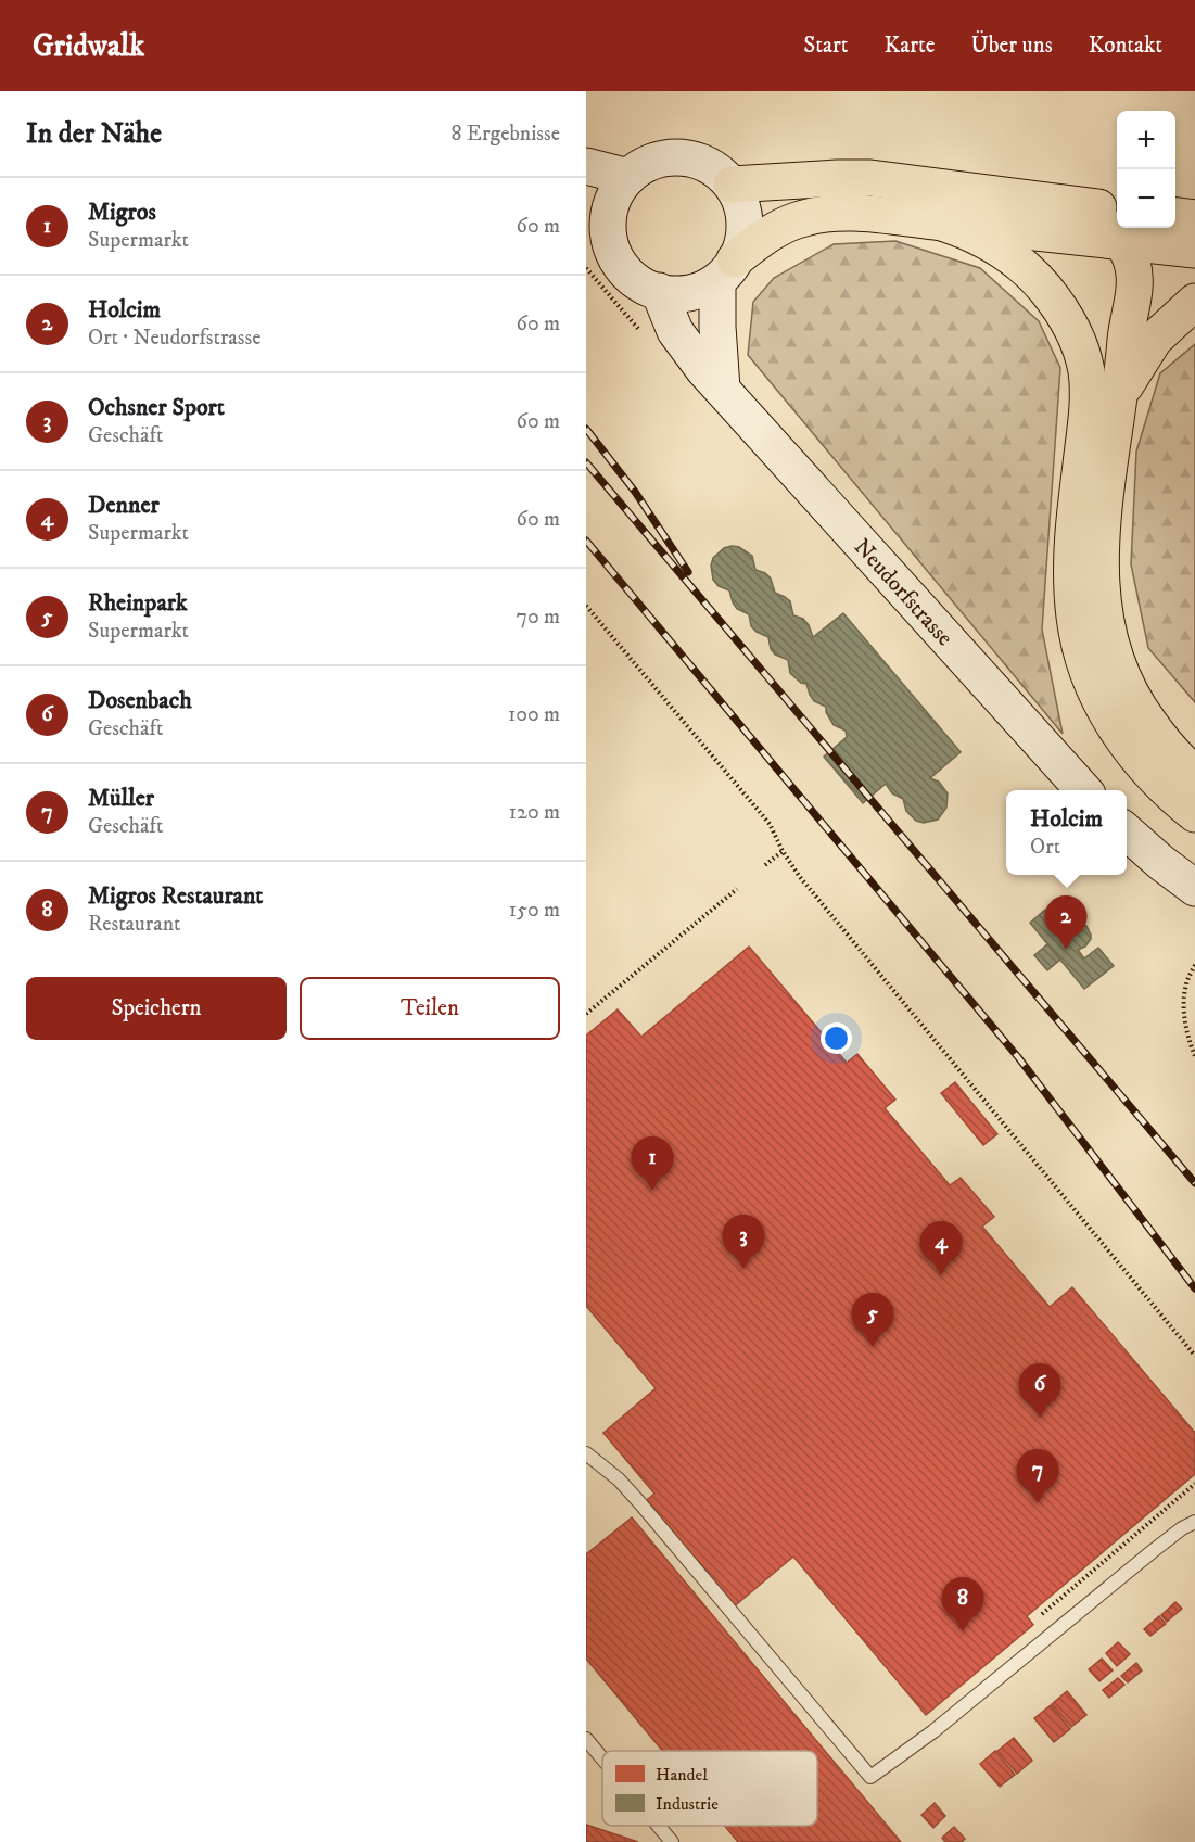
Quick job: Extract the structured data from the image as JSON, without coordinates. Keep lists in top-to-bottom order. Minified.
{"streets":{"main road":["Neudorfstrasse"]},"legend":["Handel","Industrie"],"page":{"header":"Gridwalk","nav":["Start","Karte","Über uns","Kontakt"],"heading":["In der Nähe","8 Ergebnisse"],"map_buttons":["+","−"],"list":[{"mark":"1","name":"Migros","note":"Supermarkt","value":"60 m"},{"mark":"2","name":"Holcim","note":"Ort · Neudorfstrasse","value":"60 m"},{"mark":"3","name":"Ochsner Sport","note":"Geschäft","value":"60 m"},{"mark":"4","name":"Denner","note":"Supermarkt","value":"60 m"},{"mark":"5","name":"Rheinpark","note":"Supermarkt","value":"70 m"},{"mark":"6","name":"Dosenbach","note":"Geschäft","value":"100 m"},{"mark":"7","name":"Müller","note":"Geschäft","value":"120 m"},{"mark":"8","name":"Migros Restaurant","note":"Restaurant","value":"150 m"}],"popup":["Holcim","Ort"],"pins":["2","1","3","4","5","6","7","8"],"buttons":["Speichern","Teilen"]}}
